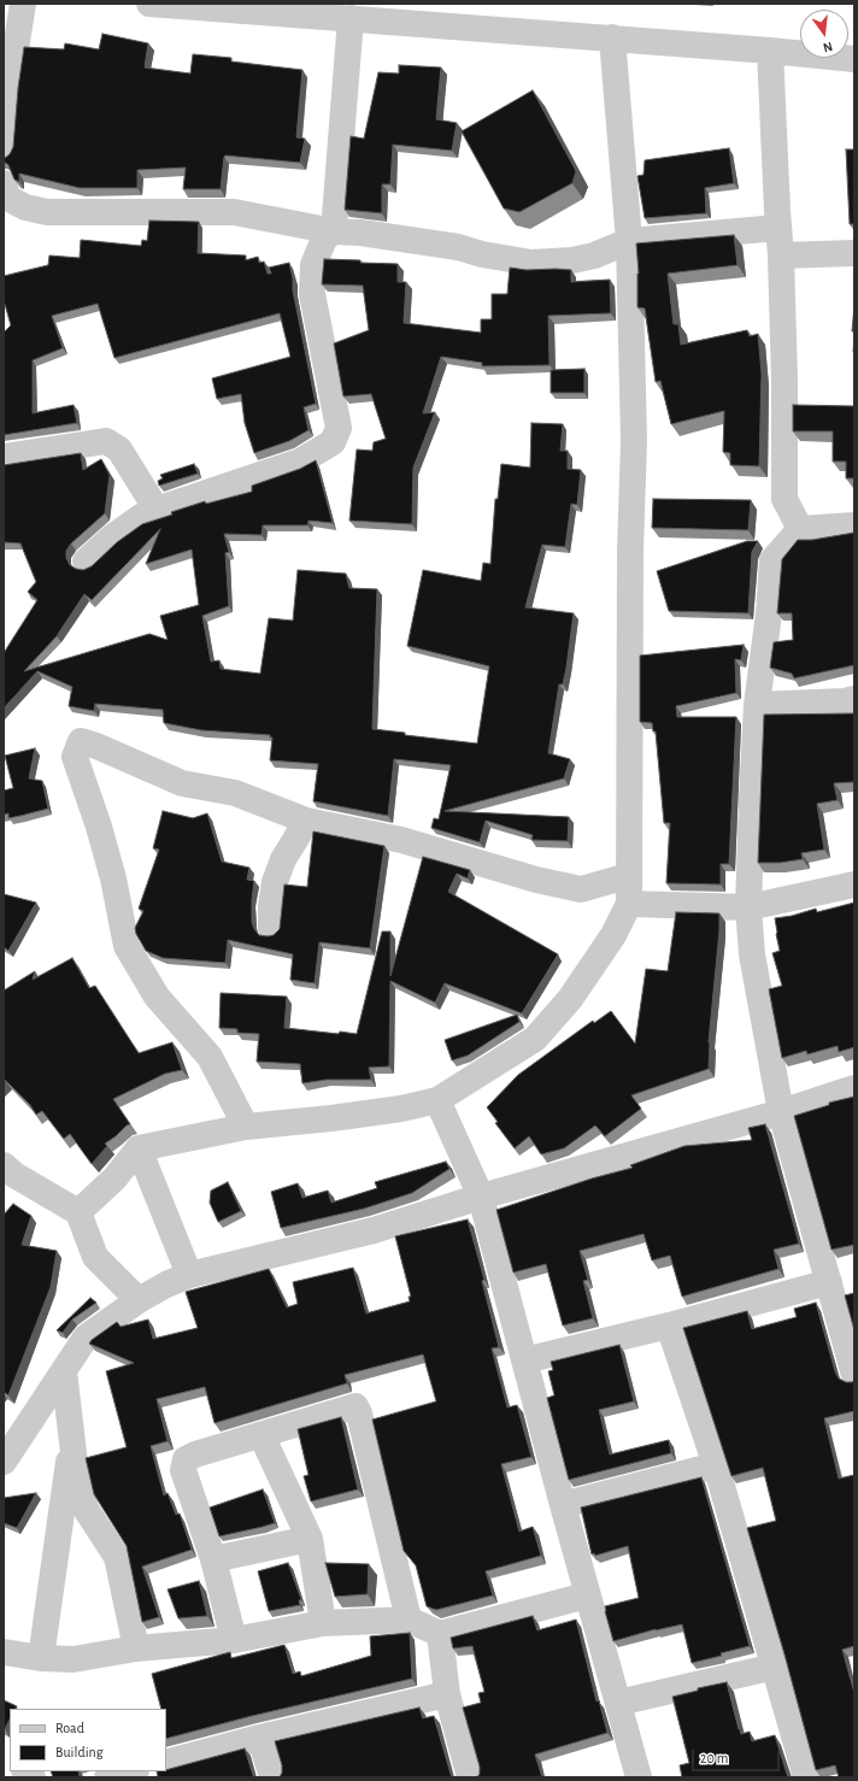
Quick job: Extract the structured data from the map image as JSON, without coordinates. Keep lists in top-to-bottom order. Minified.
{"legend":["Road","Building"],"scale_bar":"20 m","north":"bottom"}
